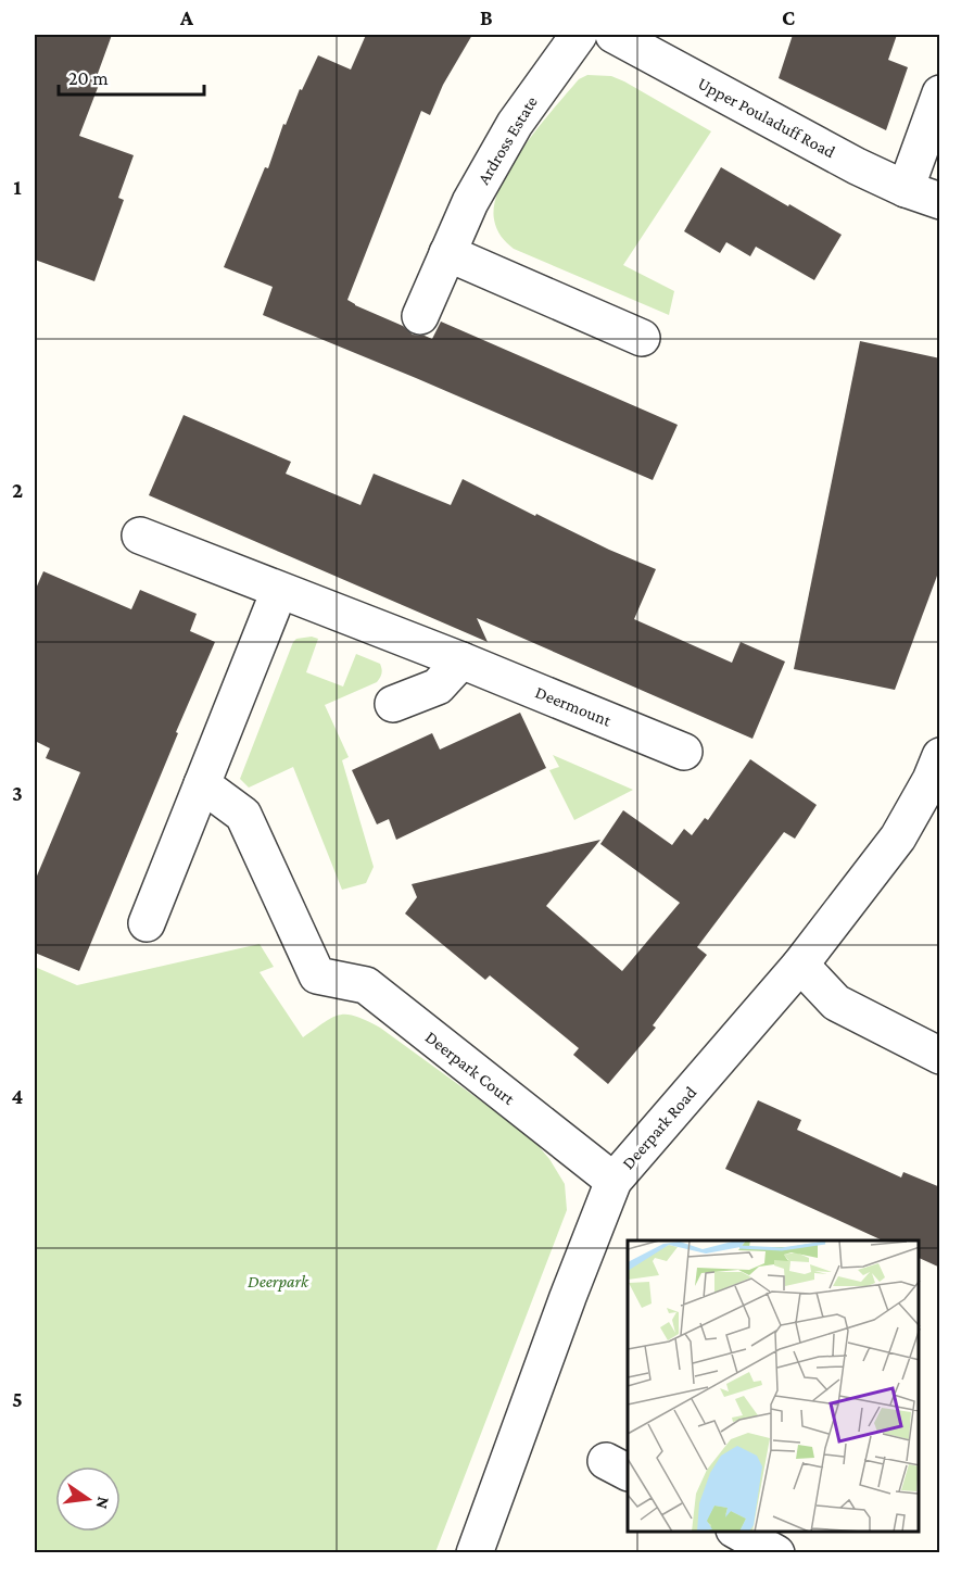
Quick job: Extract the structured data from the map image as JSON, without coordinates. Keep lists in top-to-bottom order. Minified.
{"streets":{"street":["Upper Pouladuff Road","Ardross Estate","Deermount","Deerpark Court","Deerpark Road"]},"crossings":[["Deerpark Court","Deerpark Road"]],"parks":["Deerpark"],"scale_bar":"20 m","north":"right","grid":{"columns":["A","B","C"],"rows":["1","2","3","4","5"]}}
